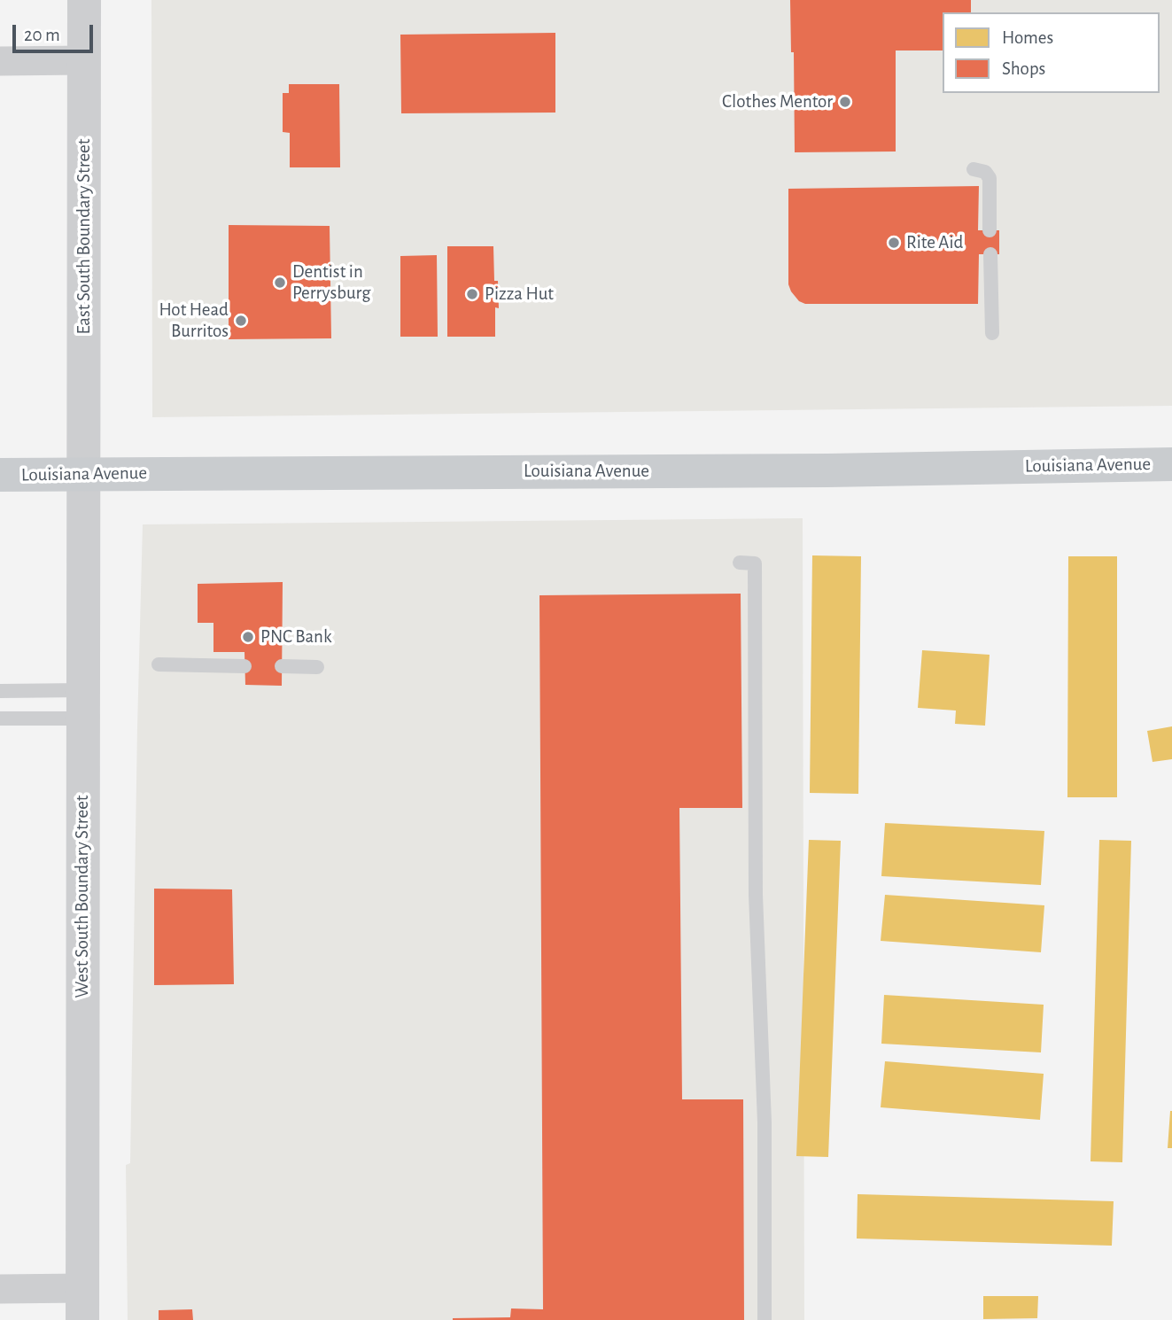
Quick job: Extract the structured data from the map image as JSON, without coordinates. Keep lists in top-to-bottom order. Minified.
{"streets":{"main road":["Louisiana Avenue"],"street":["East South Boundary Street","West South Boundary Street"]},"crossings":[["East South Boundary Street","Louisiana Avenue"],["East South Boundary Street","West South Boundary Street"],["Louisiana Avenue","West South Boundary Street"]],"places":["Clothes Mentor","Rite Aid","Dentist in Perrysburg","Pizza Hut","Hot Head Burritos","PNC Bank"],"legend":["Homes","Shops"],"scale_bar":"20 m"}
